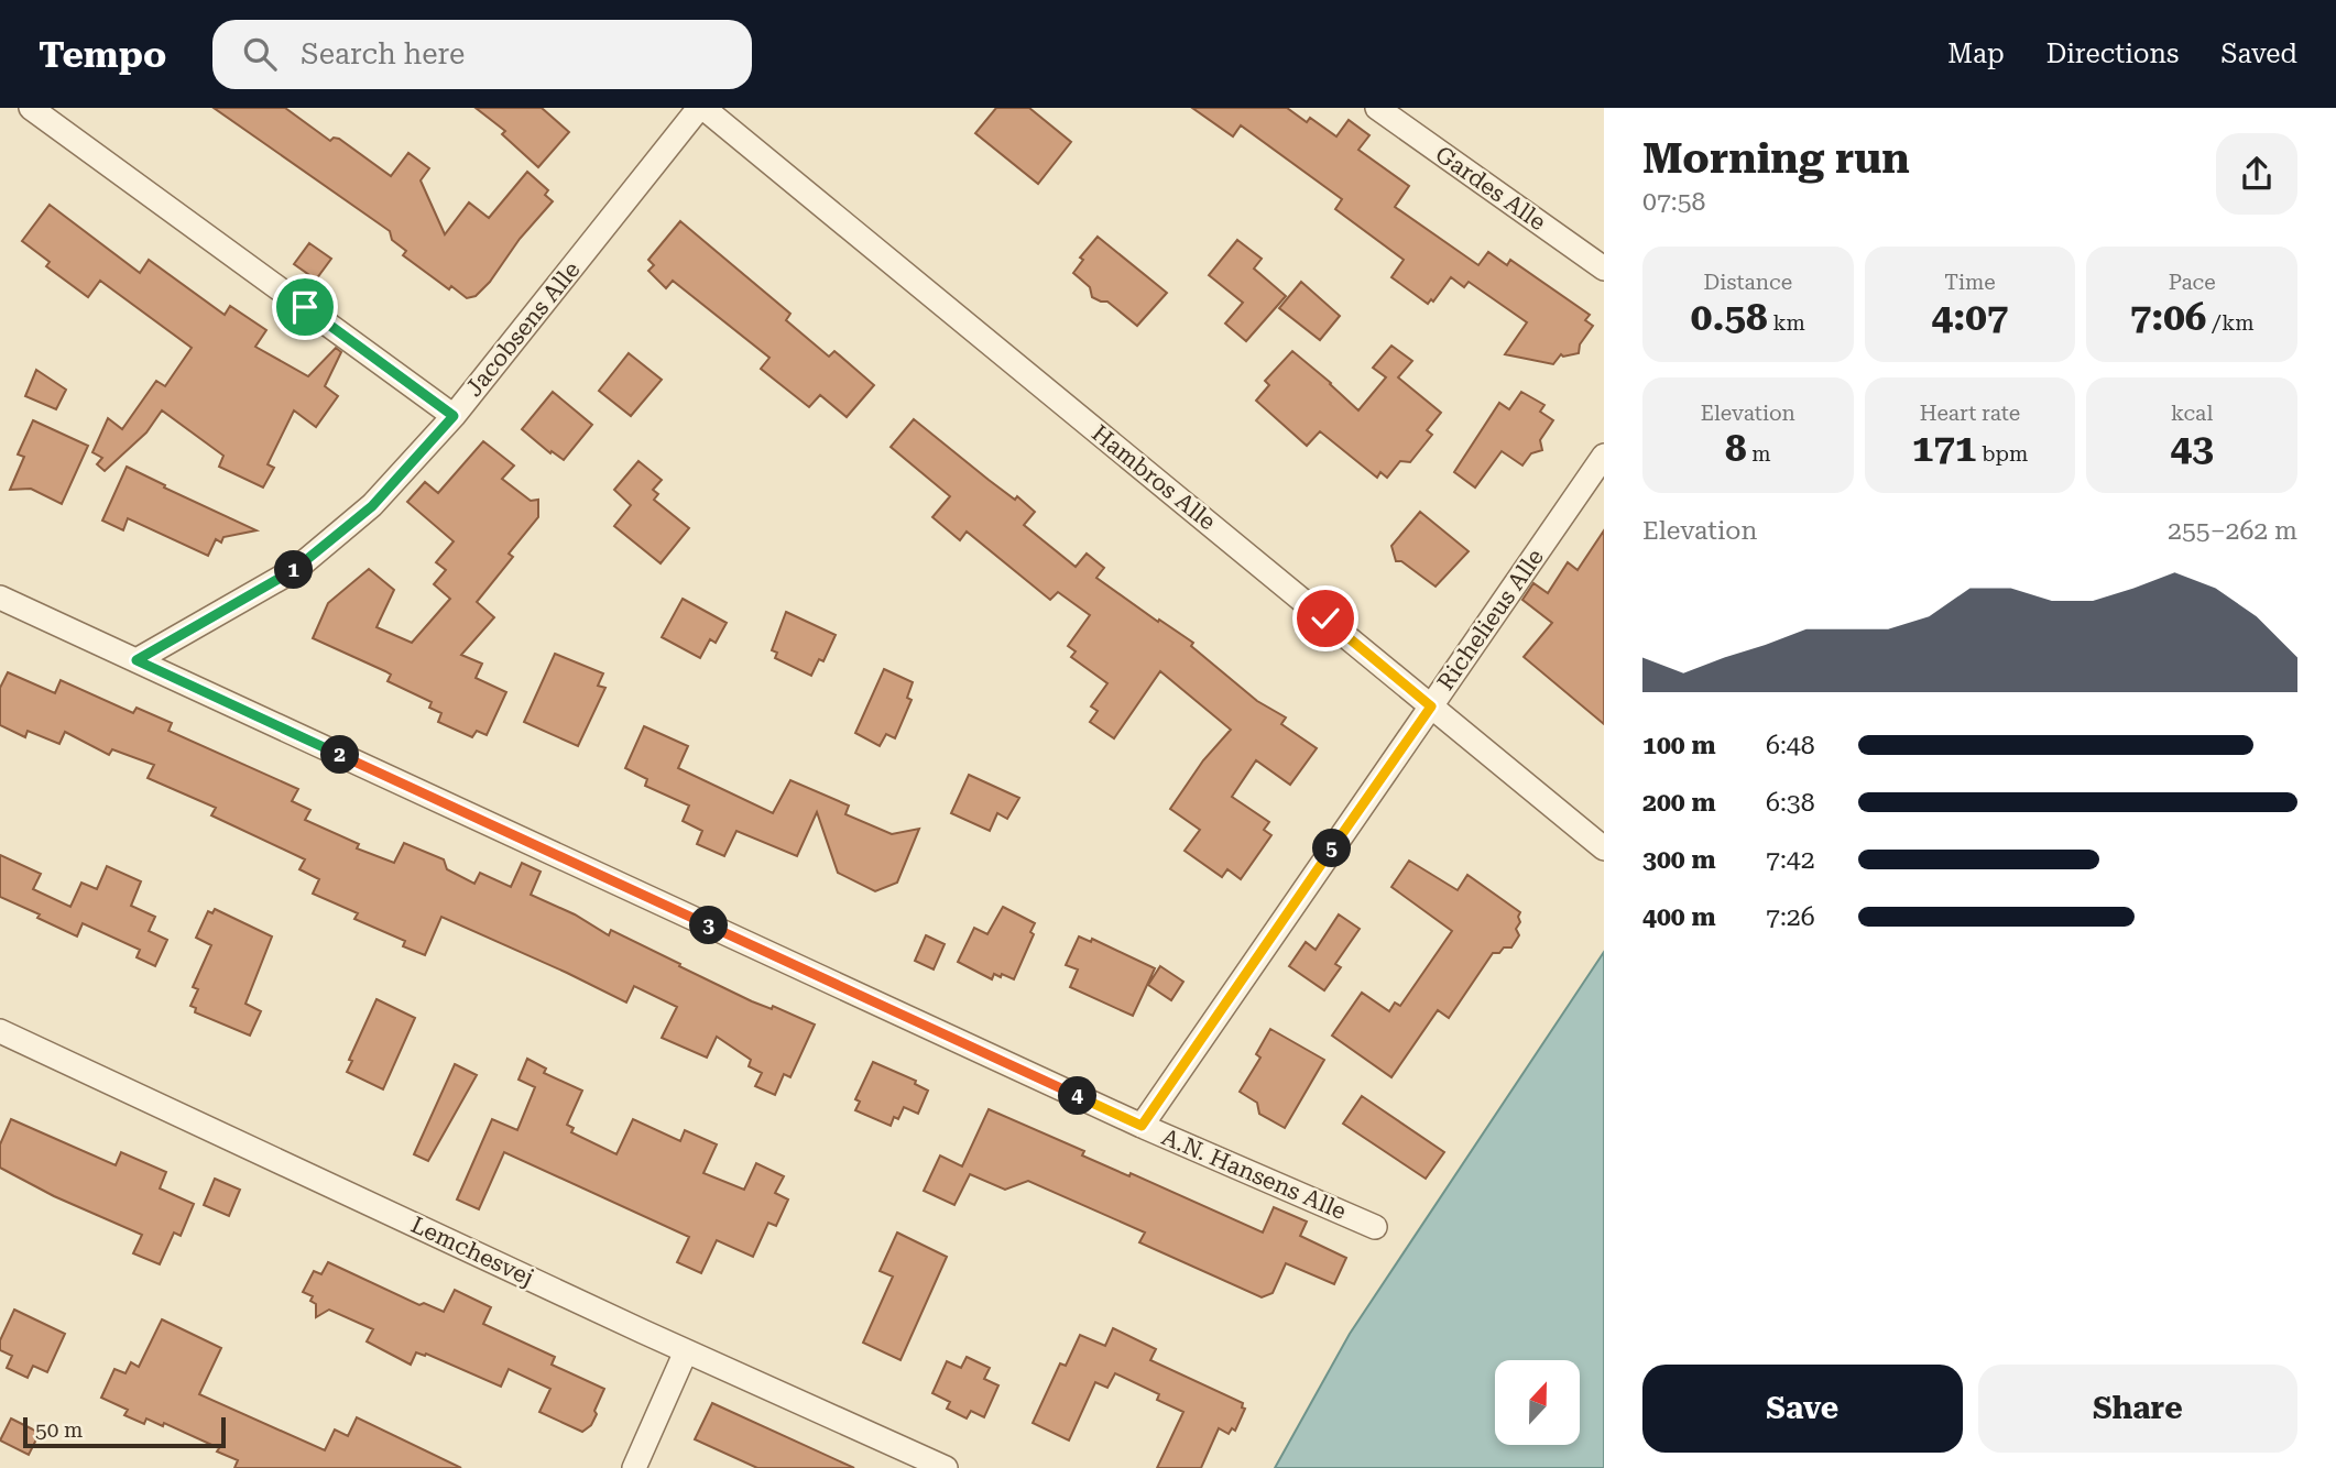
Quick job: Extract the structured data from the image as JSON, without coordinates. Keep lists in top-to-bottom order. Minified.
{"streets":{"street":["Gardes Alle","Jacobsens Alle","Hambros Alle","Richelieus Alle","A.N. Hansens Alle","Lemchesvej"]},"crossings":[["Jacobsens Alle","Hambros Alle"],["Jacobsens Alle","A.N. Hansens Alle"],["Hambros Alle","Richelieus Alle"],["Richelieus Alle","A.N. Hansens Alle"]],"scale_bar":"50 m","north":"top","page":{"header":"Tempo","search":"Search here","nav":["Map","Directions","Saved"],"heading":["Morning run","07:58"],"stats":[["Distance","0.58 km"],["Time","4:07"],["Pace","7:06 /km"],["Elevation","8 m"],["Heart rate","171 bpm"],["kcal","43"]],"chart":["Elevation","255–262 m"],"pins":["1","2","5","3","4"],"list":[{"name":"100 m","note":"6:48"},{"name":"200 m","note":"6:38"},{"name":"300 m","note":"7:42"},{"name":"400 m","note":"7:26"}],"buttons":["Save","Share"],"scale":"50 m"}}
